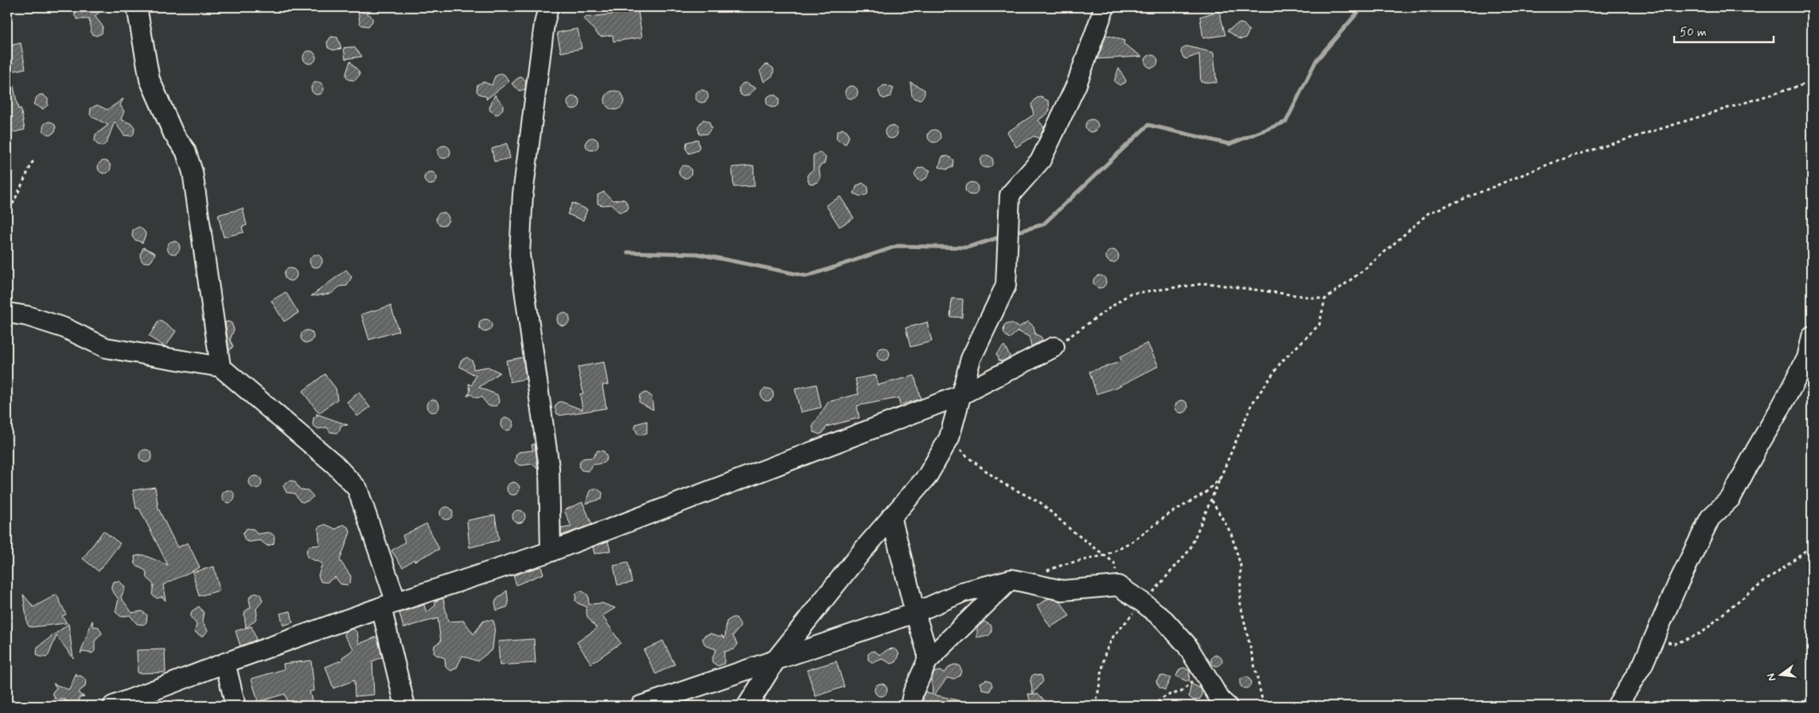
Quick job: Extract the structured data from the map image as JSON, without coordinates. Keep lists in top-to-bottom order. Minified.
{"scale_bar":"50 m","north":"left"}
